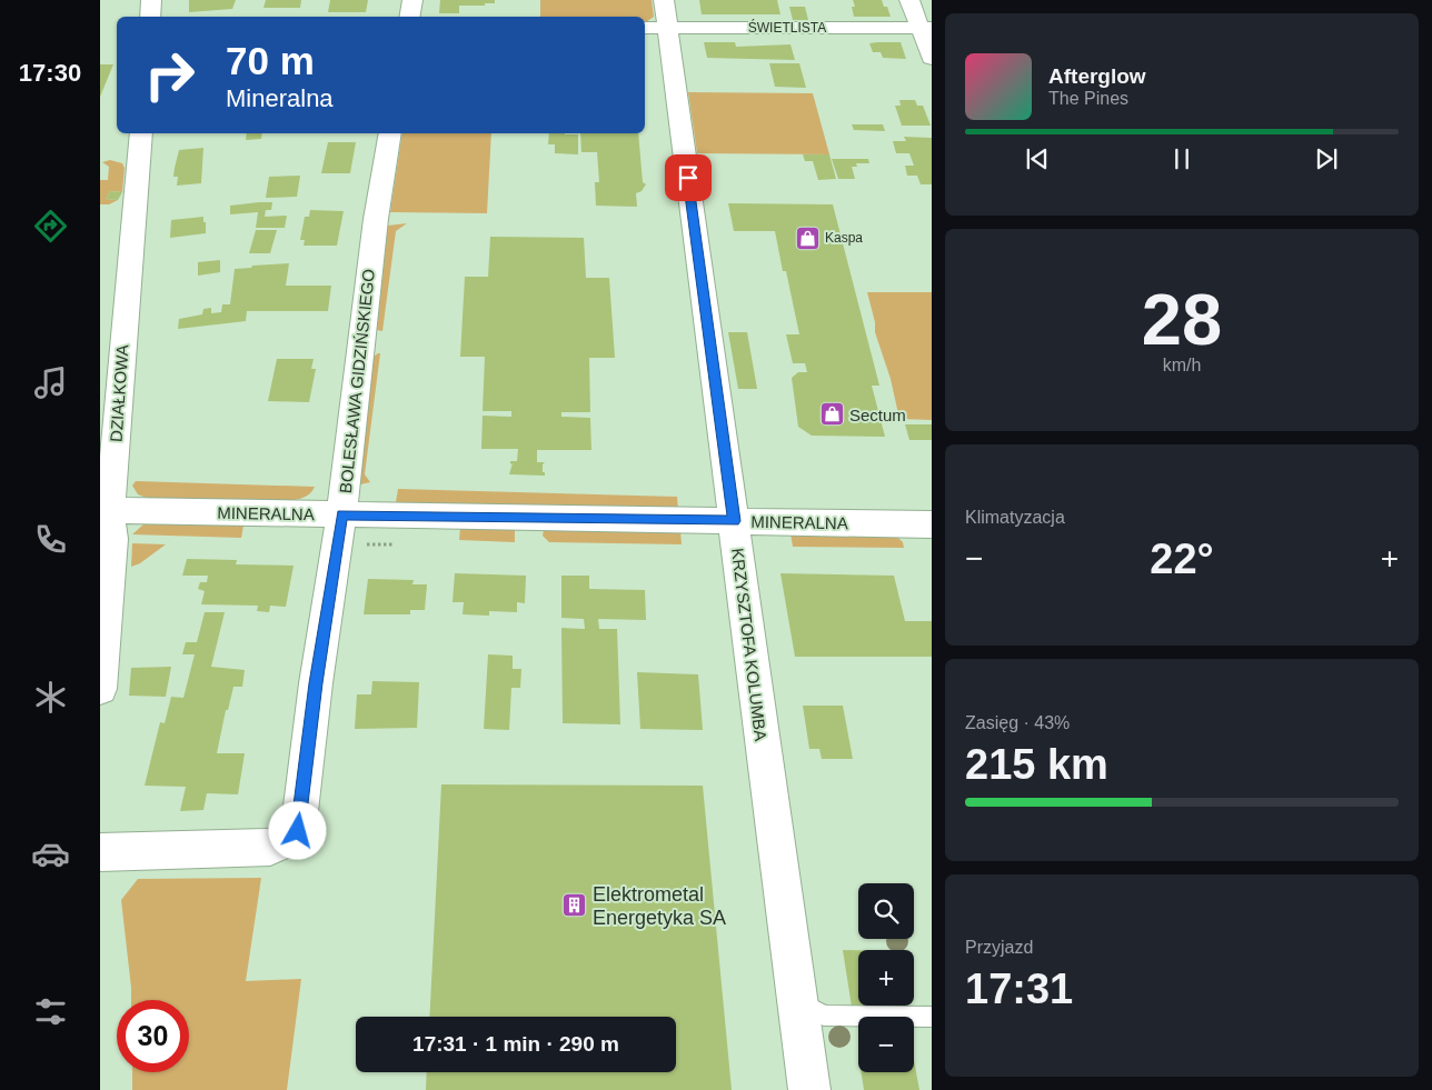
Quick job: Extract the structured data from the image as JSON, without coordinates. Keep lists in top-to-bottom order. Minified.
{"streets":{"street":["ŚWIETLISTA","BOLESŁAWA GIDZIŃSKIEGO","DZIAŁKOWA","MINERALNA","KRZYSZTOFA KOLUMBA"]},"crossings":[["ŚWIETLISTA","KRZYSZTOFA KOLUMBA"],["BOLESŁAWA GIDZIŃSKIEGO","MINERALNA"],["DZIAŁKOWA","MINERALNA"],["MINERALNA","KRZYSZTOFA KOLUMBA"]],"places":{"shop":["Kaspa","Sectum"],"building":["Elektrometal Energetyka SA"]},"page":{"tabs":"17:30","turn":["70 m","Mineralna"],"song":["Afterglow","The Pines"],"tile":[["28","km/h"],"Klimatyzacja",["Zasięg · 43%","215 km"],["Przyjazd","17:31"]],"heat":["−","22°","+"],"map_buttons":["+","−"],"limit":"30","trip":"17:31 · 1 min · 290 m"}}
